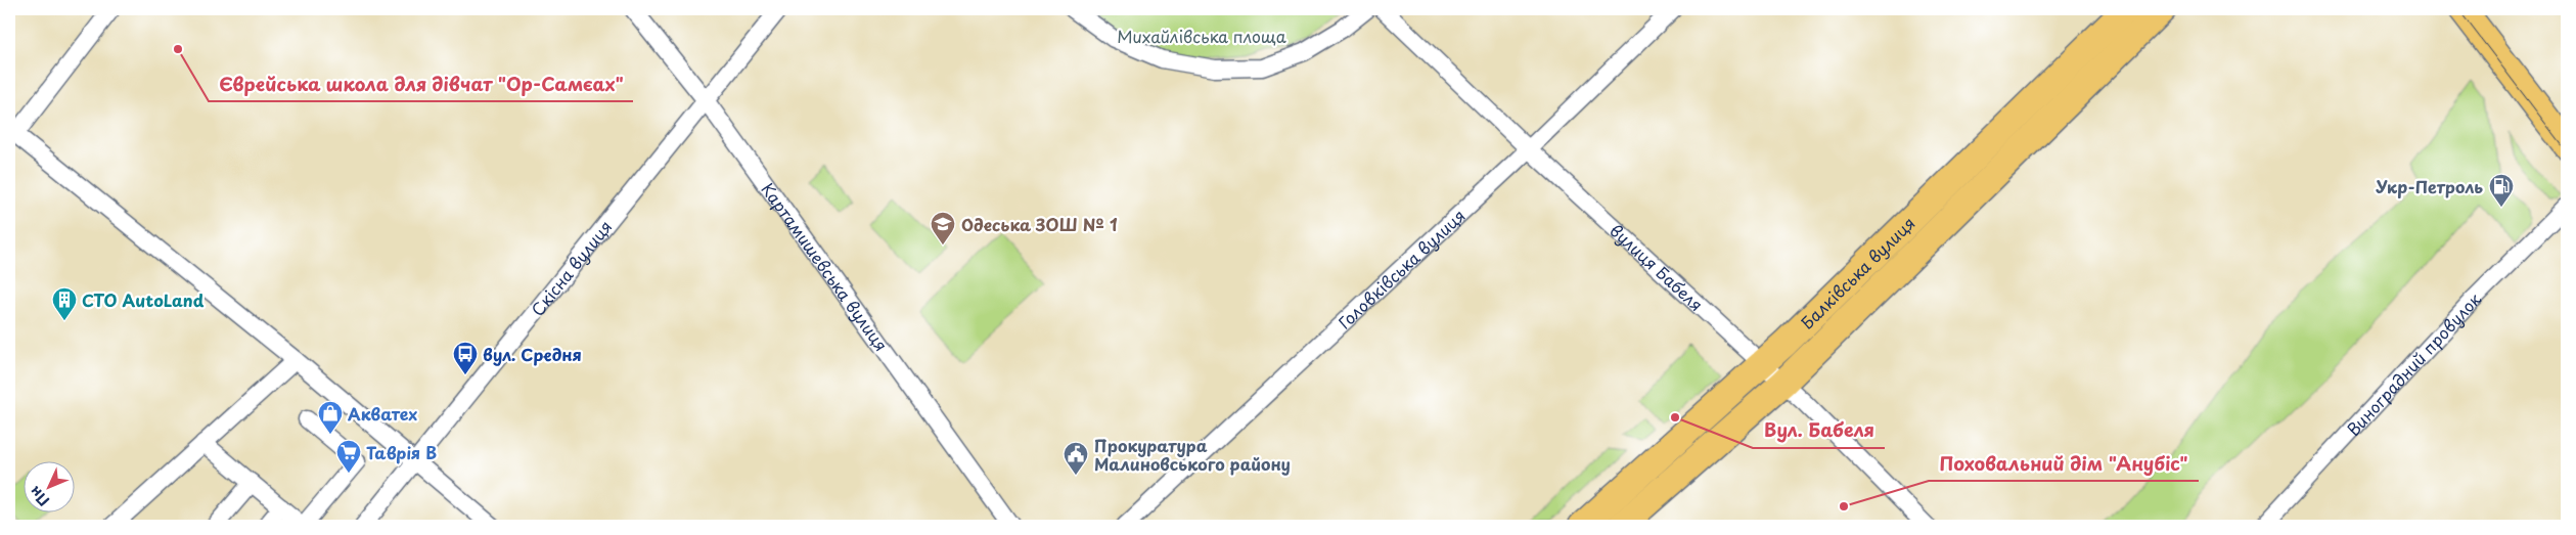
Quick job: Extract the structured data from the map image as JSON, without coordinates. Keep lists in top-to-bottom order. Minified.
{"streets":{"main road":["Балківська вулиця"],"street":["Картамишевська вулиця","вулиця Бабеля","Cкісна вулиця","Головківська вулиця","Виноградний провулок"]},"crossings":[["Картамишевська вулиця","Cкісна вулиця"],["вулиця Бабеля","Головківська вулиця"],["вулиця Бабеля","Балківська вулиця"]],"parks":["Михайлівська площа"],"places":{"other":["Єврейська школа для дівчат \"Ор-Самєах\"","Вул. Бабеля","Поховальний дім \"Анубіс\""],"fuel station":["Укр-Петроль"],"school or university":["Одеська ЗОШ № 1"],"building":["СТО AutoLand"],"bus stop":["вул. Средня"],"shop":["Акватех"],"supermarket":["Таврія В"],"public building":["Прокуратура Малиновського району"]},"north":"bottom left"}
